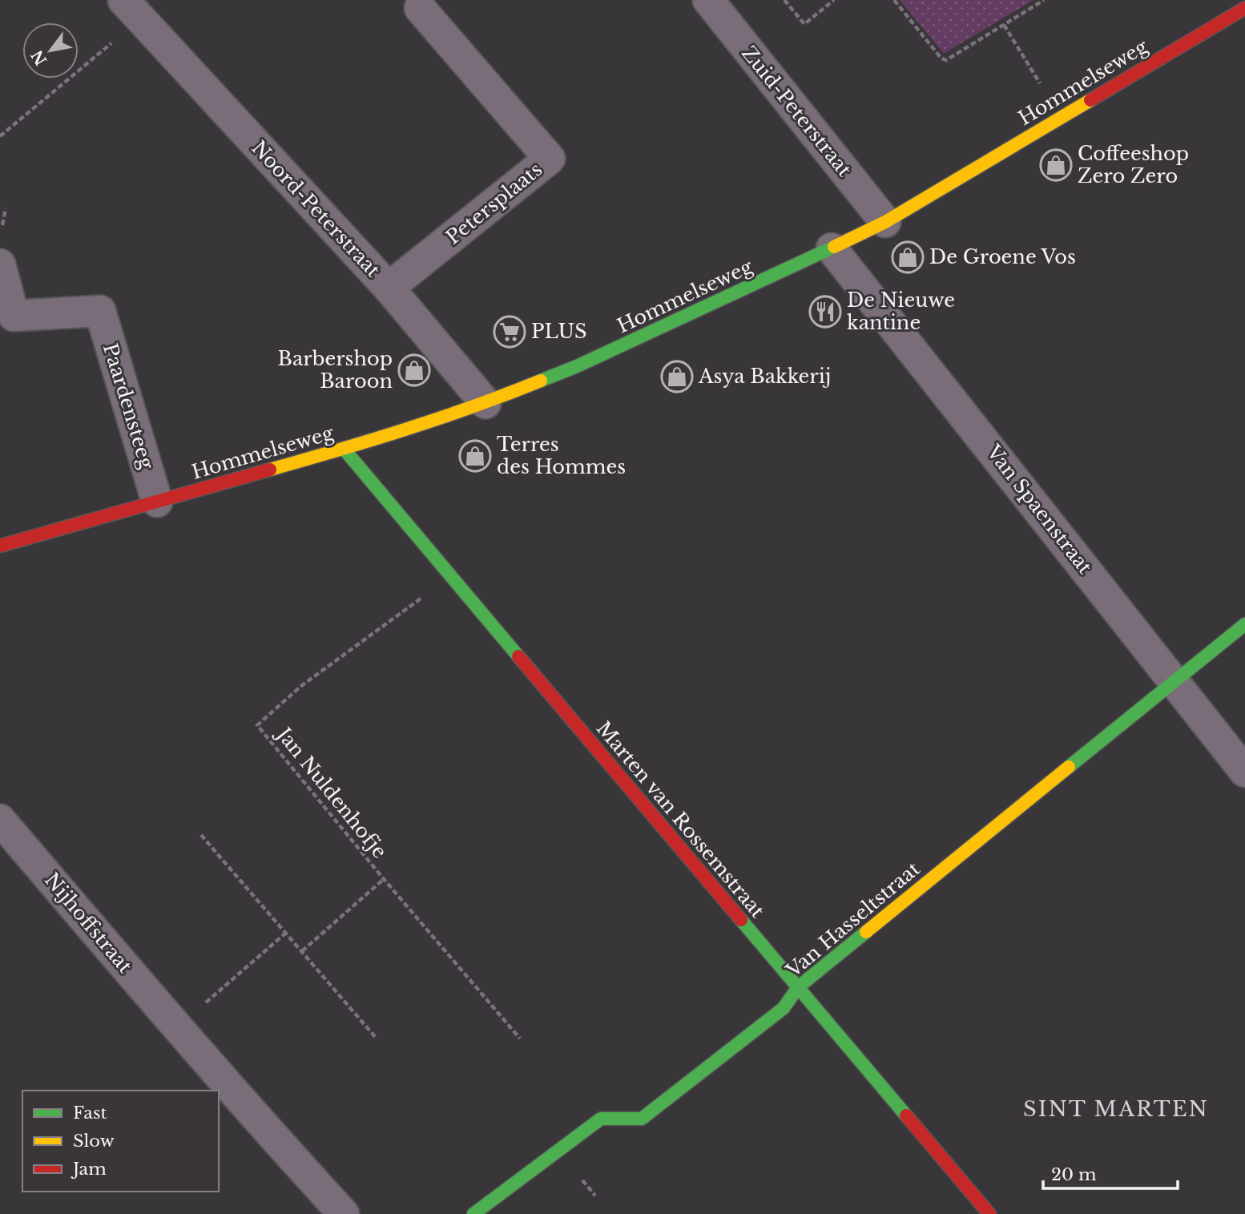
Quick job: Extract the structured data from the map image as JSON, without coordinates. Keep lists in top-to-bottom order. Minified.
{"streets":{"street":["Hommelseweg","Zuid-Peterstraat","Petersplaats","Noord-Peterstraat","Paardensteeg","Van Spaenstraat","Marten van Rossemstraat","Van Hasseltstraat","Nijhoffstraat"],"path":["Jan Nuldenhofje"]},"crossings":[["Hommelseweg","Zuid-Peterstraat"],["Hommelseweg","Noord-Peterstraat"],["Hommelseweg","Paardensteeg"],["Hommelseweg","Van Spaenstraat"],["Hommelseweg","Marten van Rossemstraat"],["Petersplaats","Noord-Peterstraat"],["Van Spaenstraat","Van Hasseltstraat"],["Jan Nuldenhofje","Marten van Rossemstraat"],["Marten van Rossemstraat","Van Hasseltstraat"]],"districts":["SINT MARTEN"],"places":{"shop":["Coffeeshop Zero Zero","De Groene Vos","Barbershop Baroon","Asya Bakkerij","Terres des Hommes"],"restaurant":["De Nieuwe kantine"],"supermarket":["PLUS"]},"legend":["Fast","Slow","Jam"],"scale_bar":"20 m","north":"bottom left"}
